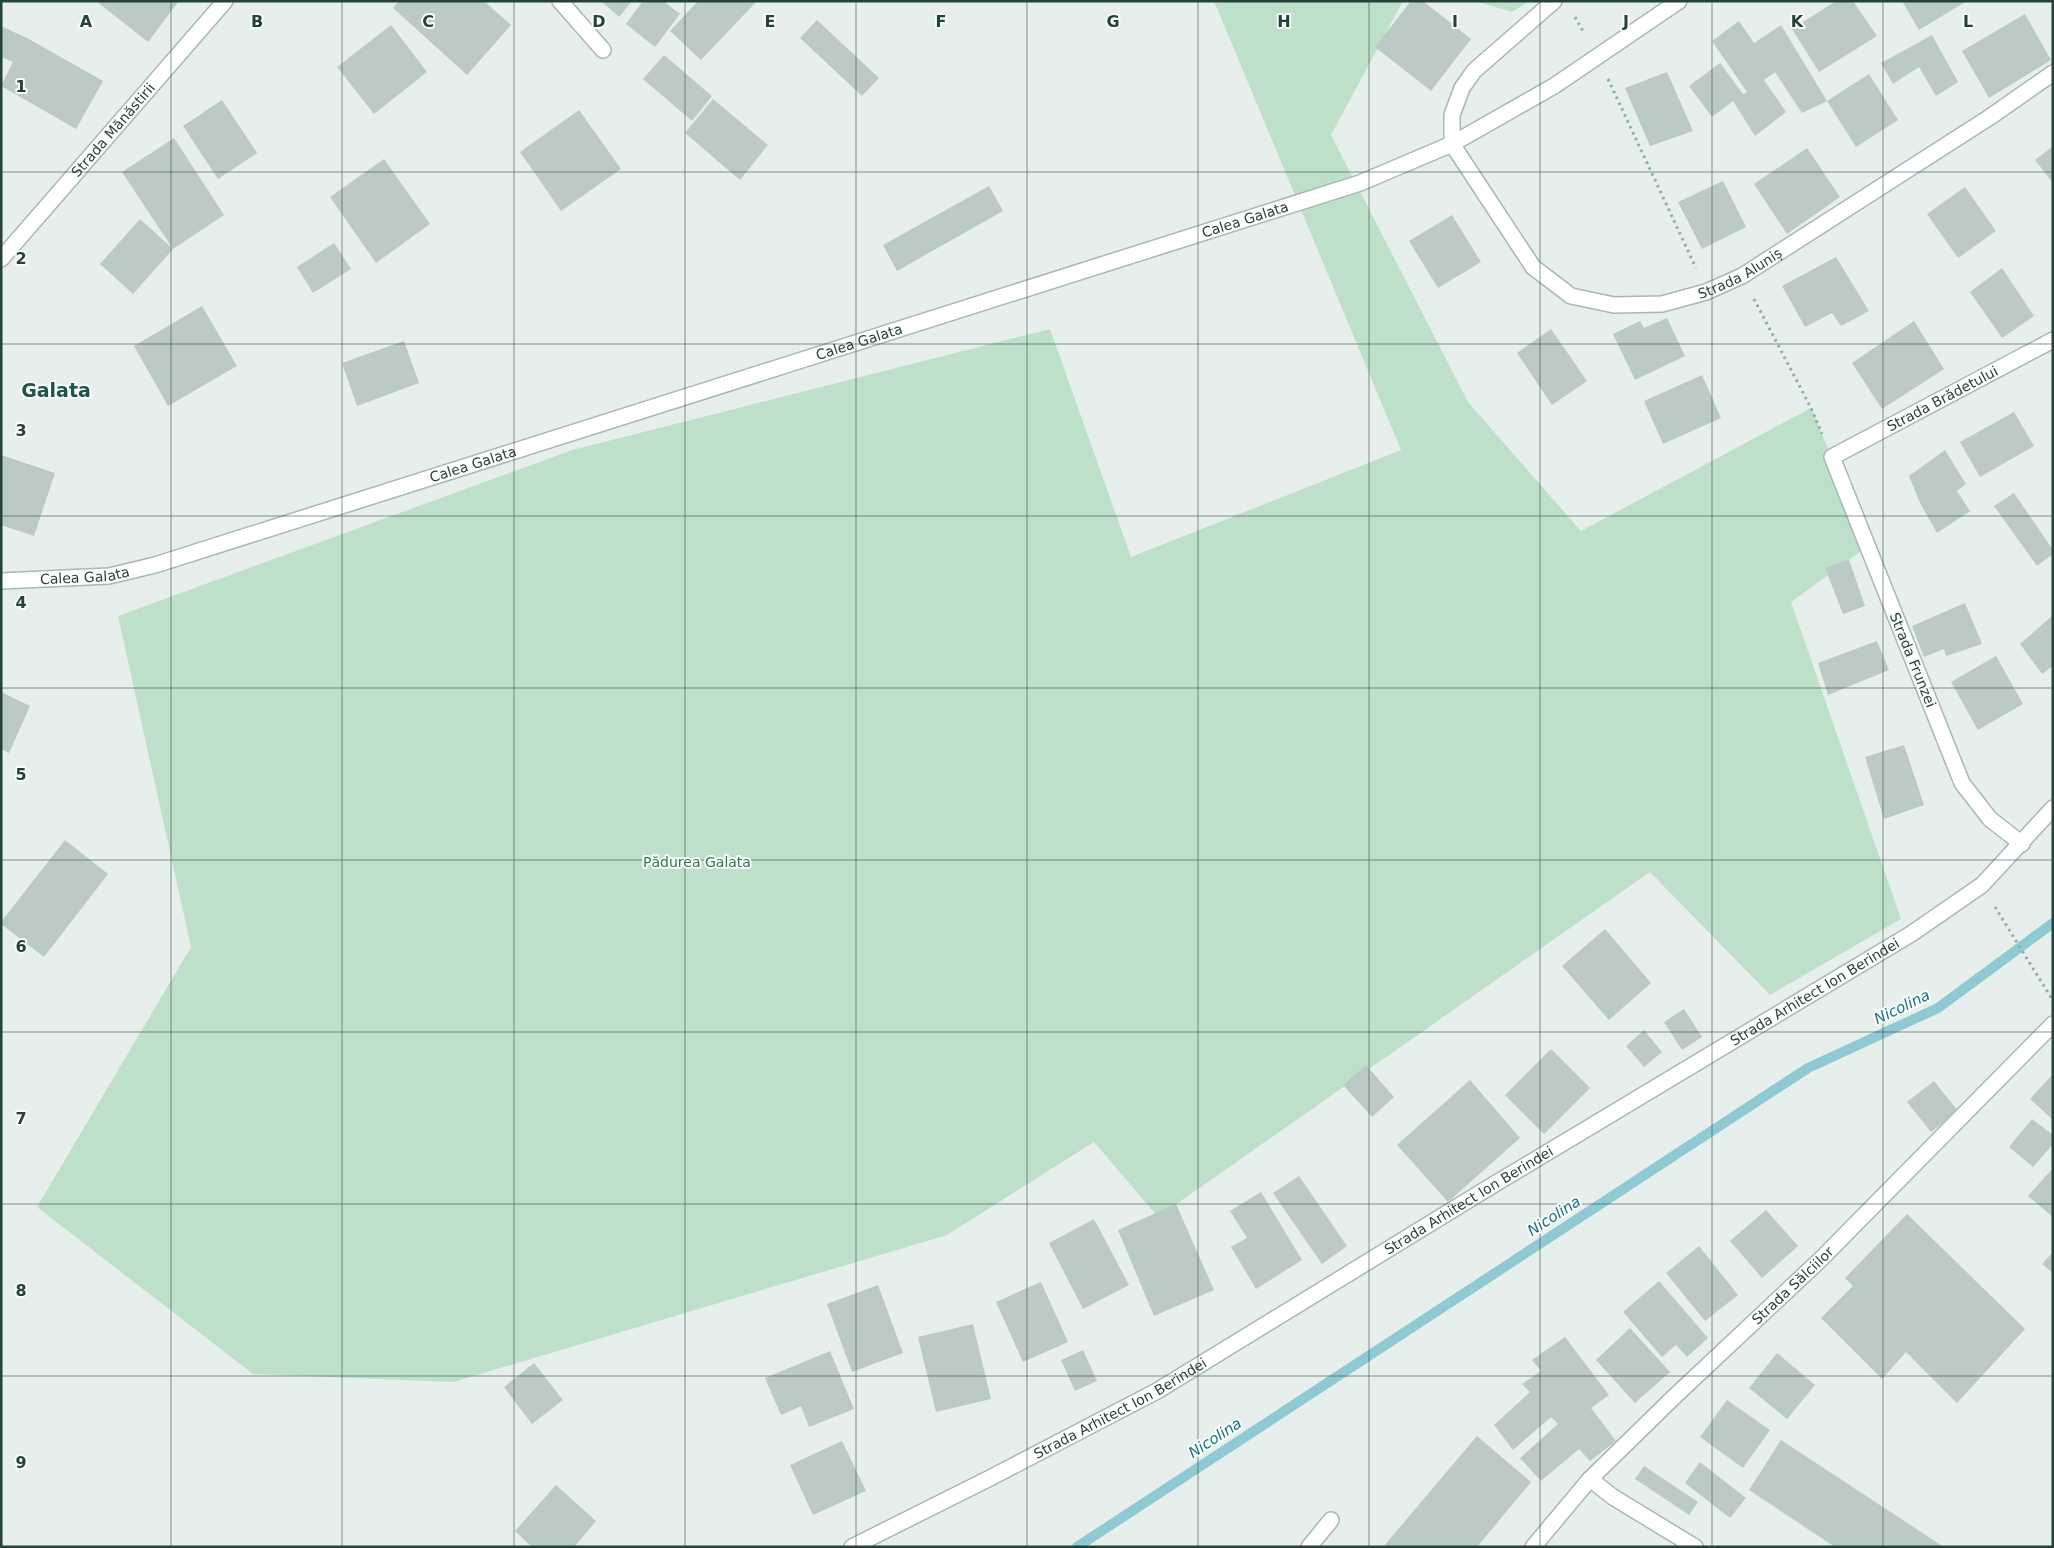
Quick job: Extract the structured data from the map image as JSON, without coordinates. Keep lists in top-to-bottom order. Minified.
{"streets":{"street":["Strada Mănăstirii","Calea Galata","Strada Aluniș","Strada Brădetului","Strada Frunzei","Strada Arhitect Ion Berindei","Strada Sălciilor"]},"crossings":[["Calea Galata","Strada Aluniș"],["Strada Brădetului","Strada Frunzei"],["Strada Frunzei","Strada Arhitect Ion Berindei"]],"districts":["Galata"],"water":["Nicolina"],"parks":["Pădurea Galata"],"grid":{"columns":["A","B","C","D","E","F","G","H","I","J","K","L"],"rows":["1","2","3","4","5","6","7","8","9"]}}
